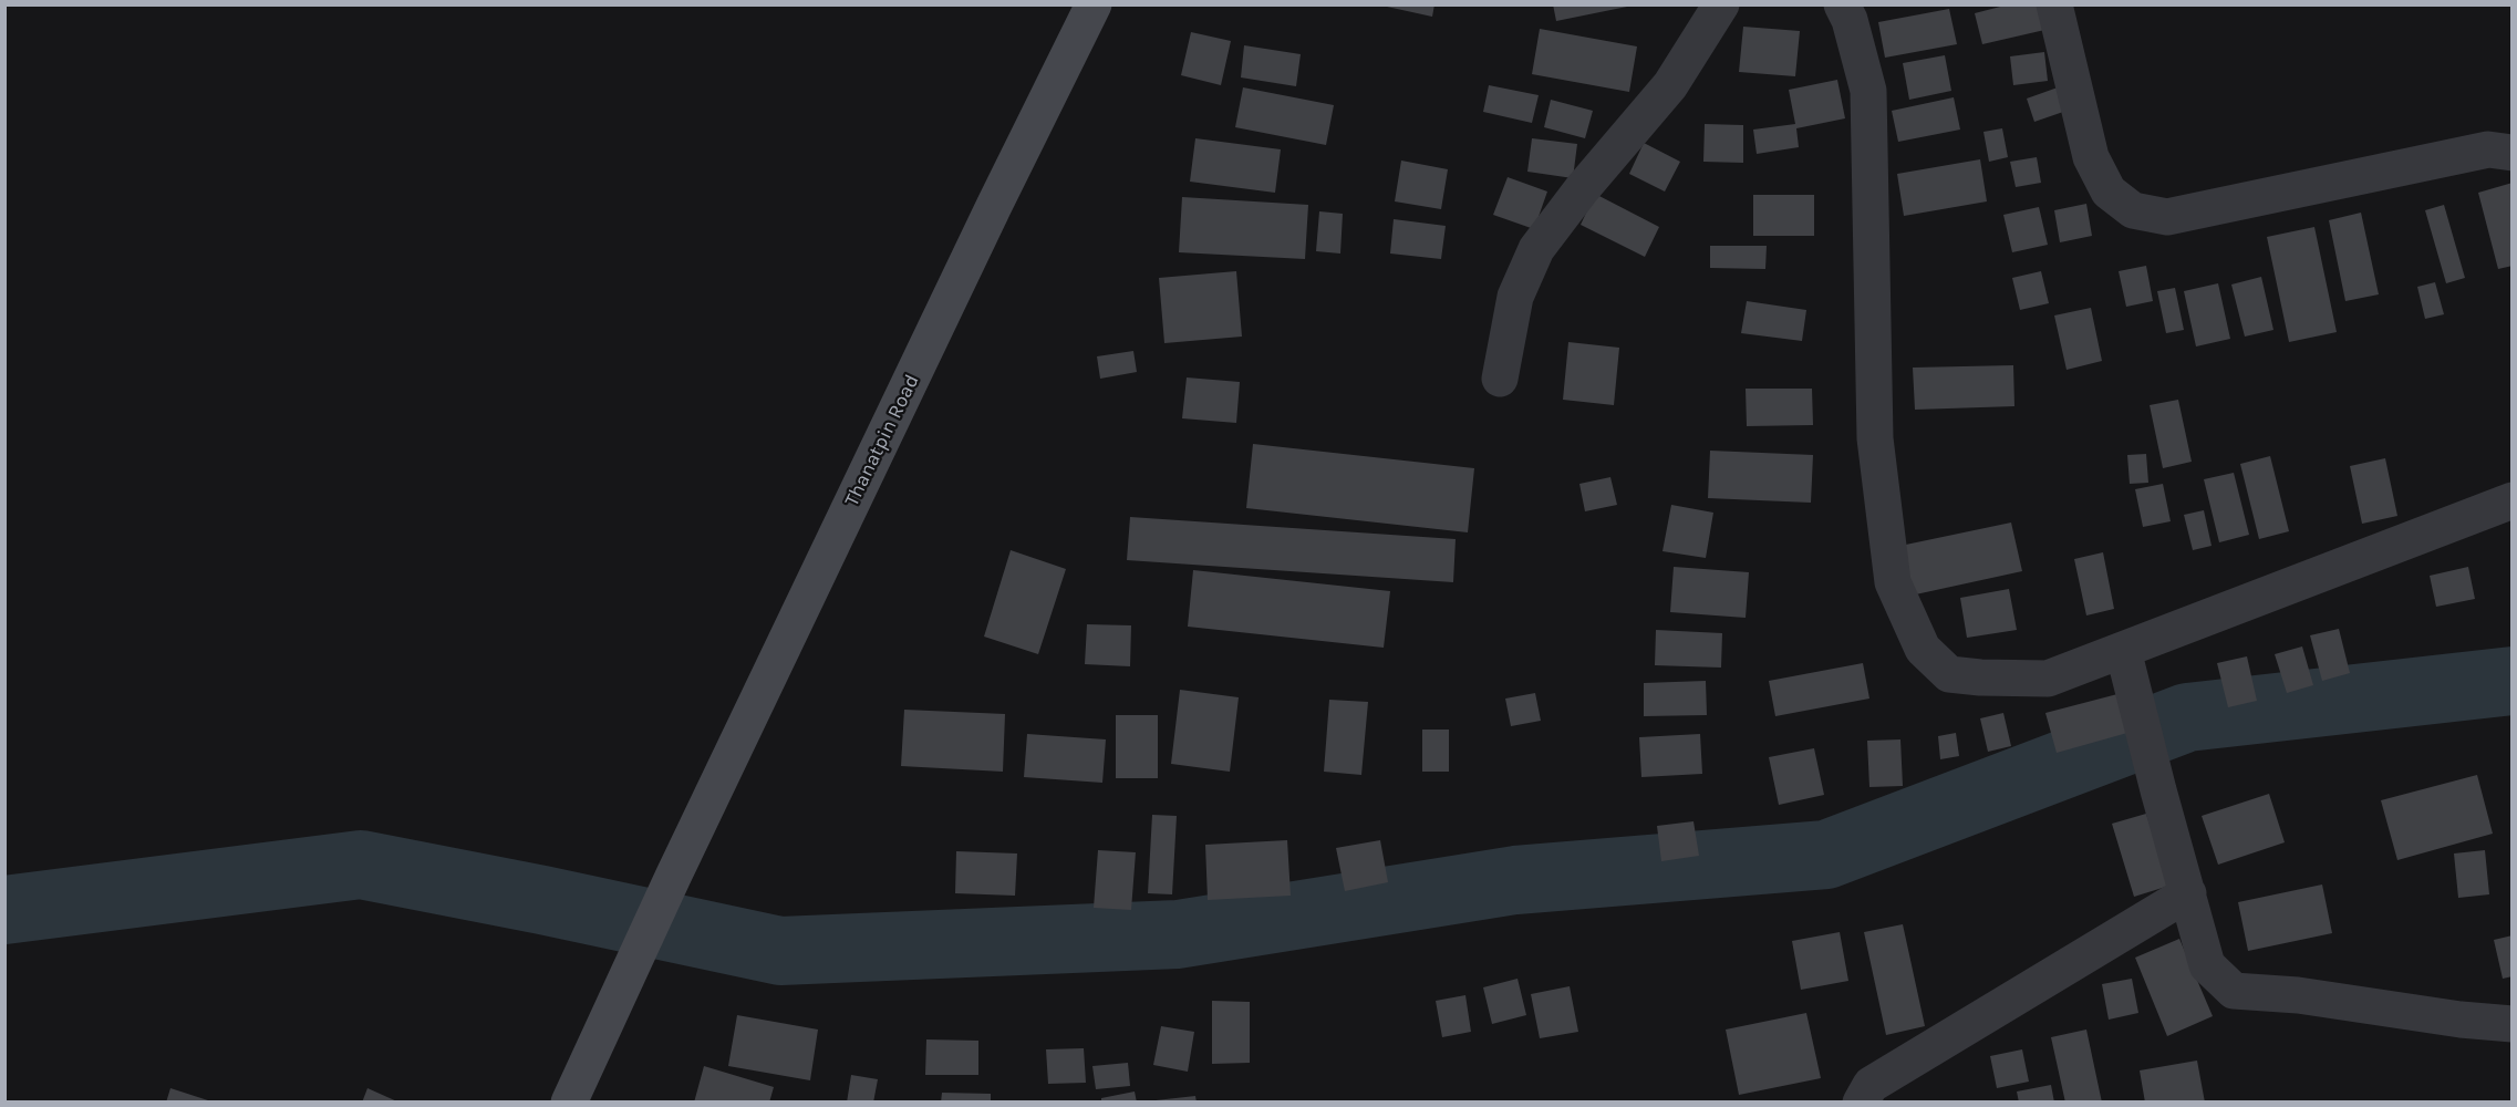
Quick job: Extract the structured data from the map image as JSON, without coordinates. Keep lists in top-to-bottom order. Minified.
{"streets":{"main road":["Thanatpin Road"]}}
